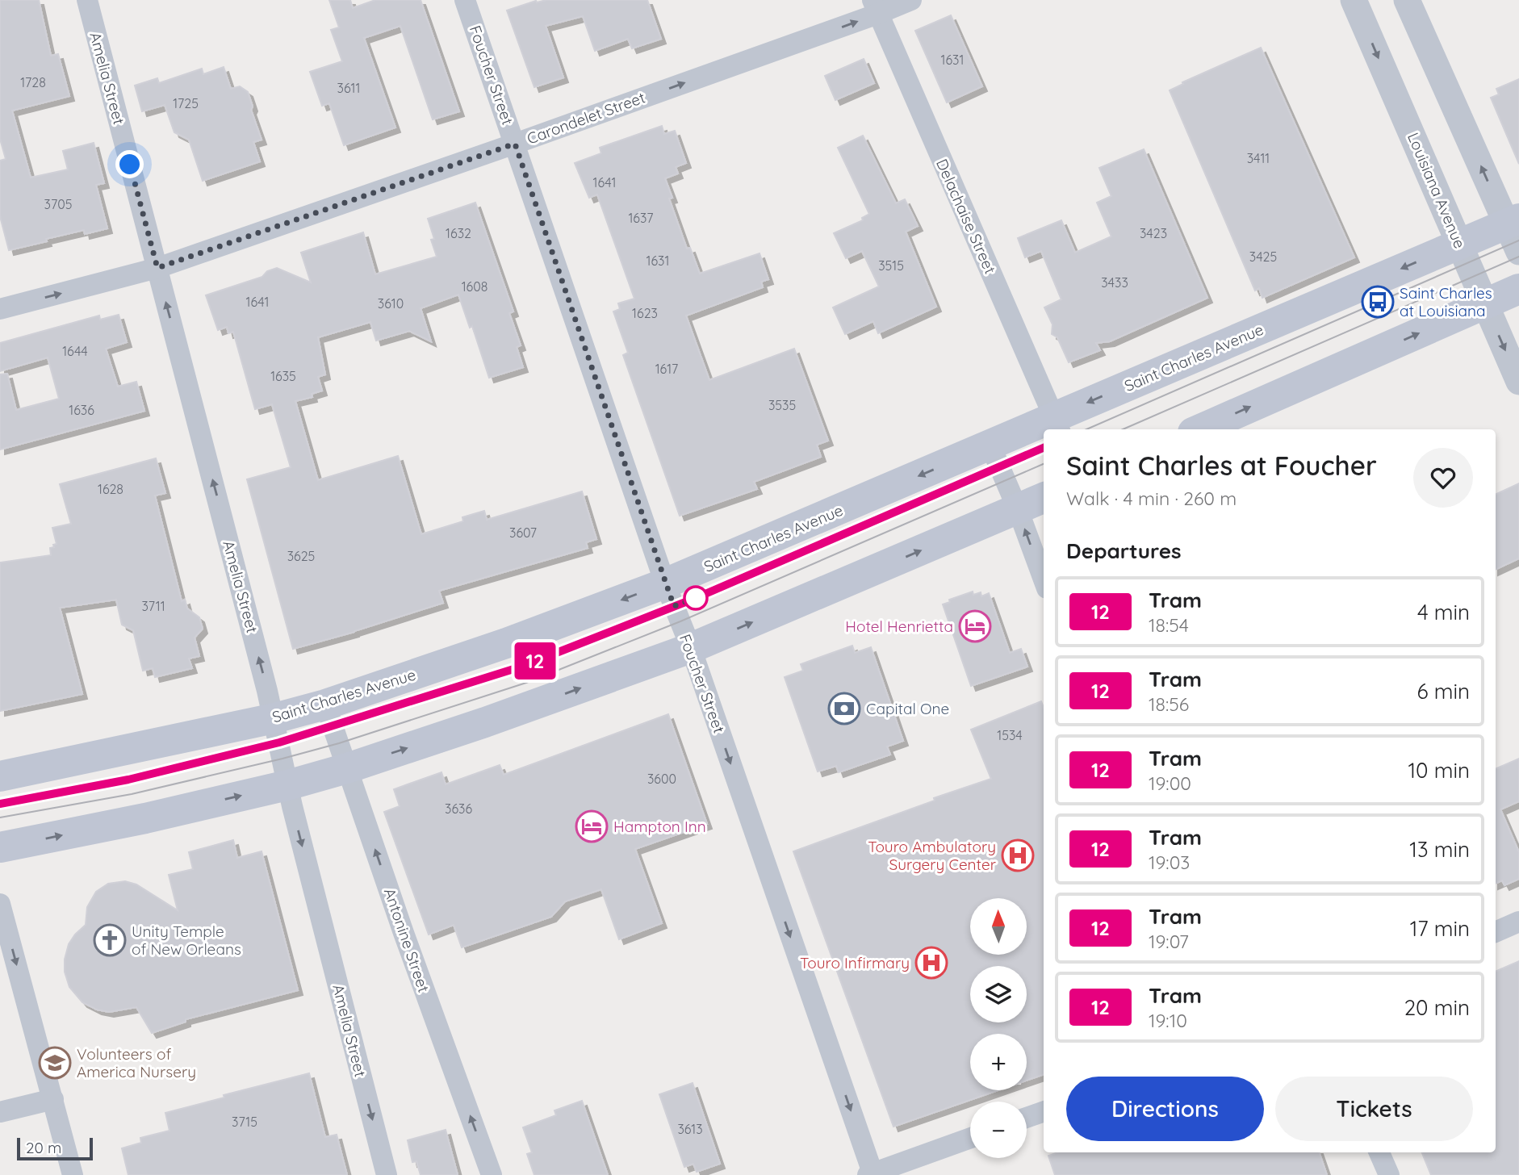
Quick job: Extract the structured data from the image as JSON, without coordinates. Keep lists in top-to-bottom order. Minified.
{"streets":{"main road":["Saint Charles Avenue"],"street":["Foucher Street","Amelia Street","Carondelet Street","Louisiana Avenue","Delachaise Street","Antonine Street"]},"crossings":[["Foucher Street","Carondelet Street"],["Foucher Street","Saint Charles Avenue"],["Amelia Street","Carondelet Street"],["Amelia Street","Saint Charles Avenue"],["Carondelet Street","Delachaise Street"],["Louisiana Avenue","Saint Charles Avenue"],["Delachaise Street","Saint Charles Avenue"],["Saint Charles Avenue","Antonine Street"]],"one_way":["Foucher Street","Carondelet Street","Antonine Street"],"places":{"bus stop":["Saint Charles at Louisiana"],"hotel":["Hotel Henrietta","Hampton Inn"],"bank":["Capital One"],"hospital":["Touro Ambulatory Surgery Center","Touro Infirmary"],"church":["Unity Temple of New Orleans"],"school or university":["Volunteers of America Nursery"]},"lines":["tram line 12"],"house_numbers":["1631","1728","3611","1725","3411","1641","3705","1637","1632","3423","3425","1631","3515","3433","1608","1641","3610","1623","1644","1617","1635","3535","1636","1628","3607","3625","3711","1534","3600","3636","3715","3613"],"scale_bar":"20 m","north":"top","page":{"on_map":"12","heading":[["Saint Charles at Foucher","Walk · 4 min · 260 m"],"Departures"],"list":[{"mark":"12","name":"Tram","note":"18:54","value":"4 min"},{"mark":"12","name":"Tram","note":"18:56","value":"6 min"},{"mark":"12","name":"Tram","note":"19:00","value":"10 min"},{"mark":"12","name":"Tram","note":"19:03","value":"13 min"},{"mark":"12","name":"Tram","note":"19:07","value":"17 min"},{"mark":"12","name":"Tram","note":"19:10","value":"20 min"}],"map_buttons":["+","−"],"buttons":["Directions","Tickets"],"scale":"20 m"}}
